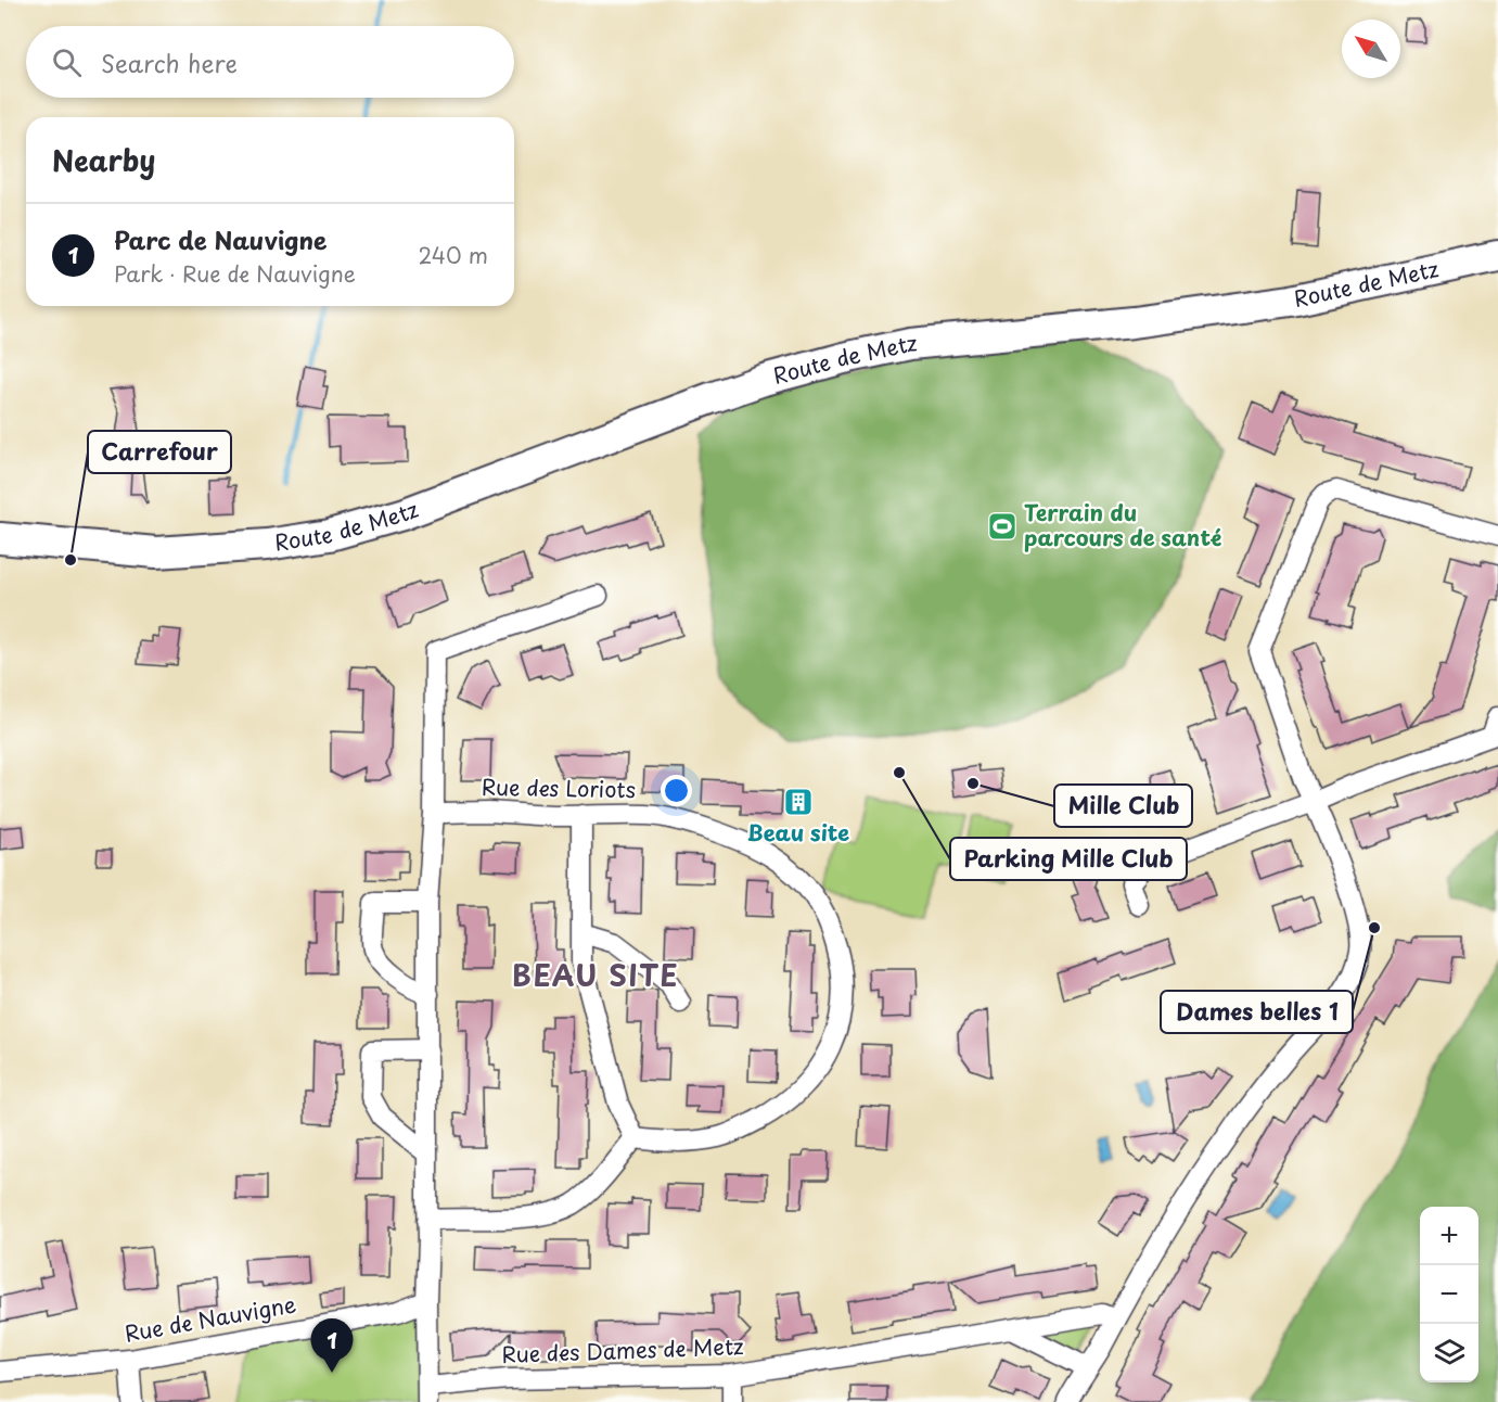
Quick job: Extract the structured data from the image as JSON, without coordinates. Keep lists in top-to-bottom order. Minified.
{"streets":{"main road":["Route de Metz"],"street":["Rue des Loriots","Rue de Nauvigne","Rue des Dames de Metz"]},"districts":["BEAU SITE"],"places":{"sports":["Terrain du parcours de santé"],"other":["Carrefour","Parking Mille Club","Mille Club","Dames belles 1"],"building":["Beau site"]},"north":"top left","page":{"search":"Search here","heading":"Nearby","list":[{"mark":"1","name":"Parc de Nauvigne","note":"Park · Rue de Nauvigne","value":"240 m"}],"map_buttons":["+","−"],"pins":"1"}}
